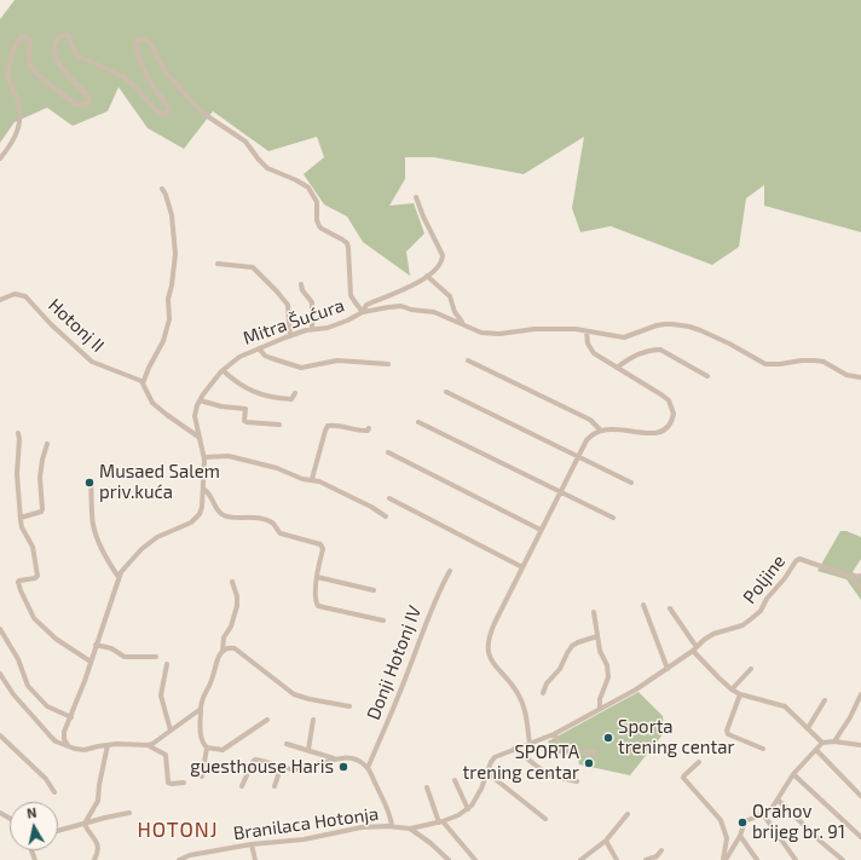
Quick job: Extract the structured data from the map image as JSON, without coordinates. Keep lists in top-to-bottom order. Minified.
{"streets":{"street":["Mitra Šućura","Hotonj II","Poljine","Donji Hotonj IV","Branilaca Hotonja"]},"districts":["HOTONJ"],"places":["Musaed Salem priv.kuća","Sporta trening centar","SPORTA trening centar","guesthouse Haris","Orahov brijeg br. 91"],"north":"top"}
